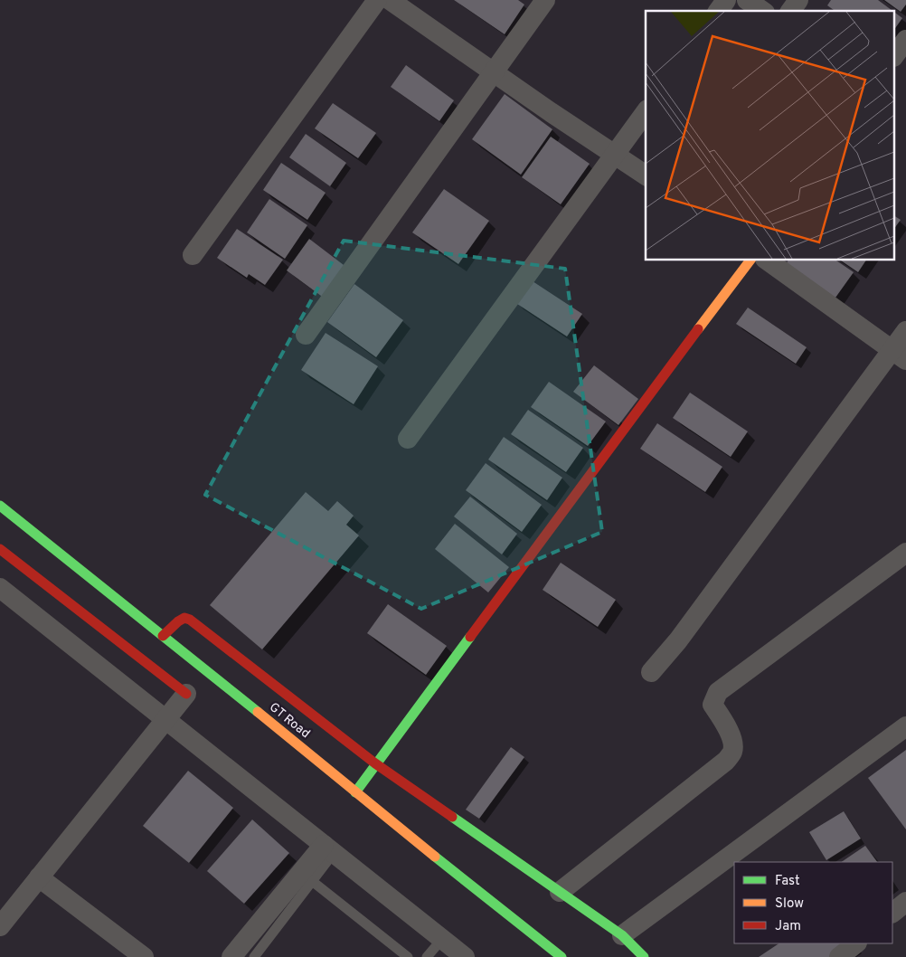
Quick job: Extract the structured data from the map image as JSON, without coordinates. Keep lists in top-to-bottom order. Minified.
{"streets":{"street":["GT Road"]},"legend":["Fast","Slow","Jam"]}
